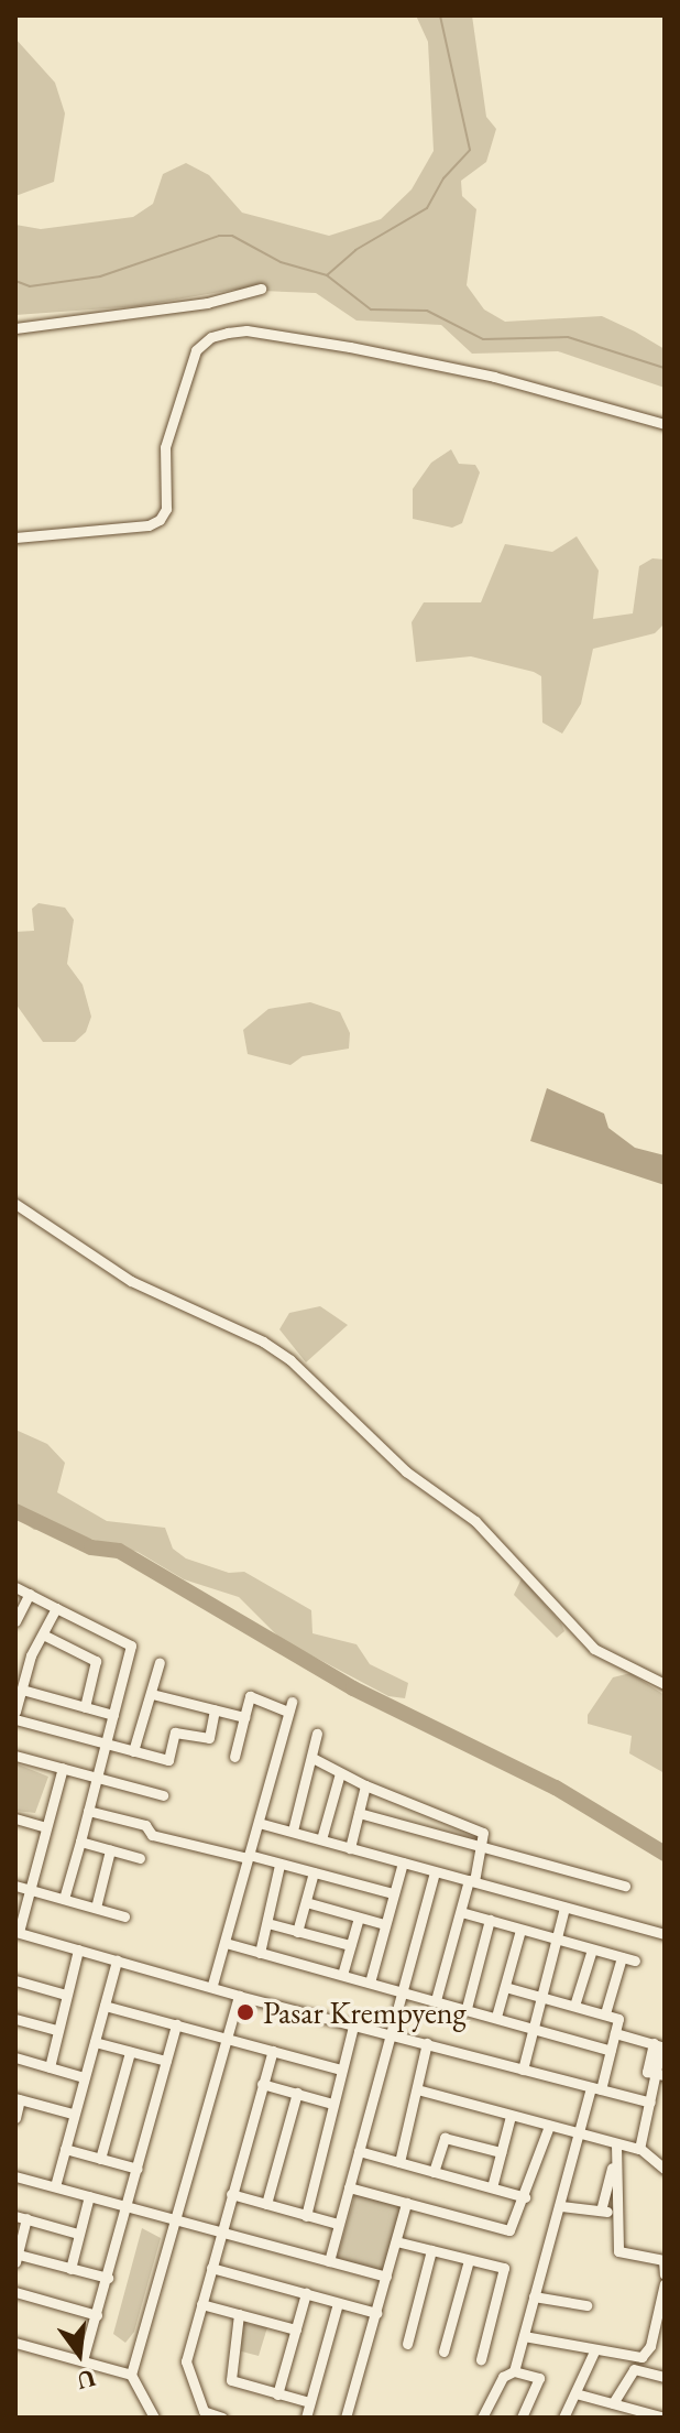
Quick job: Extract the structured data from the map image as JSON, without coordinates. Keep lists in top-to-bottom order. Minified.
{"places":["Pasar Krempyeng"],"north":"bottom"}
